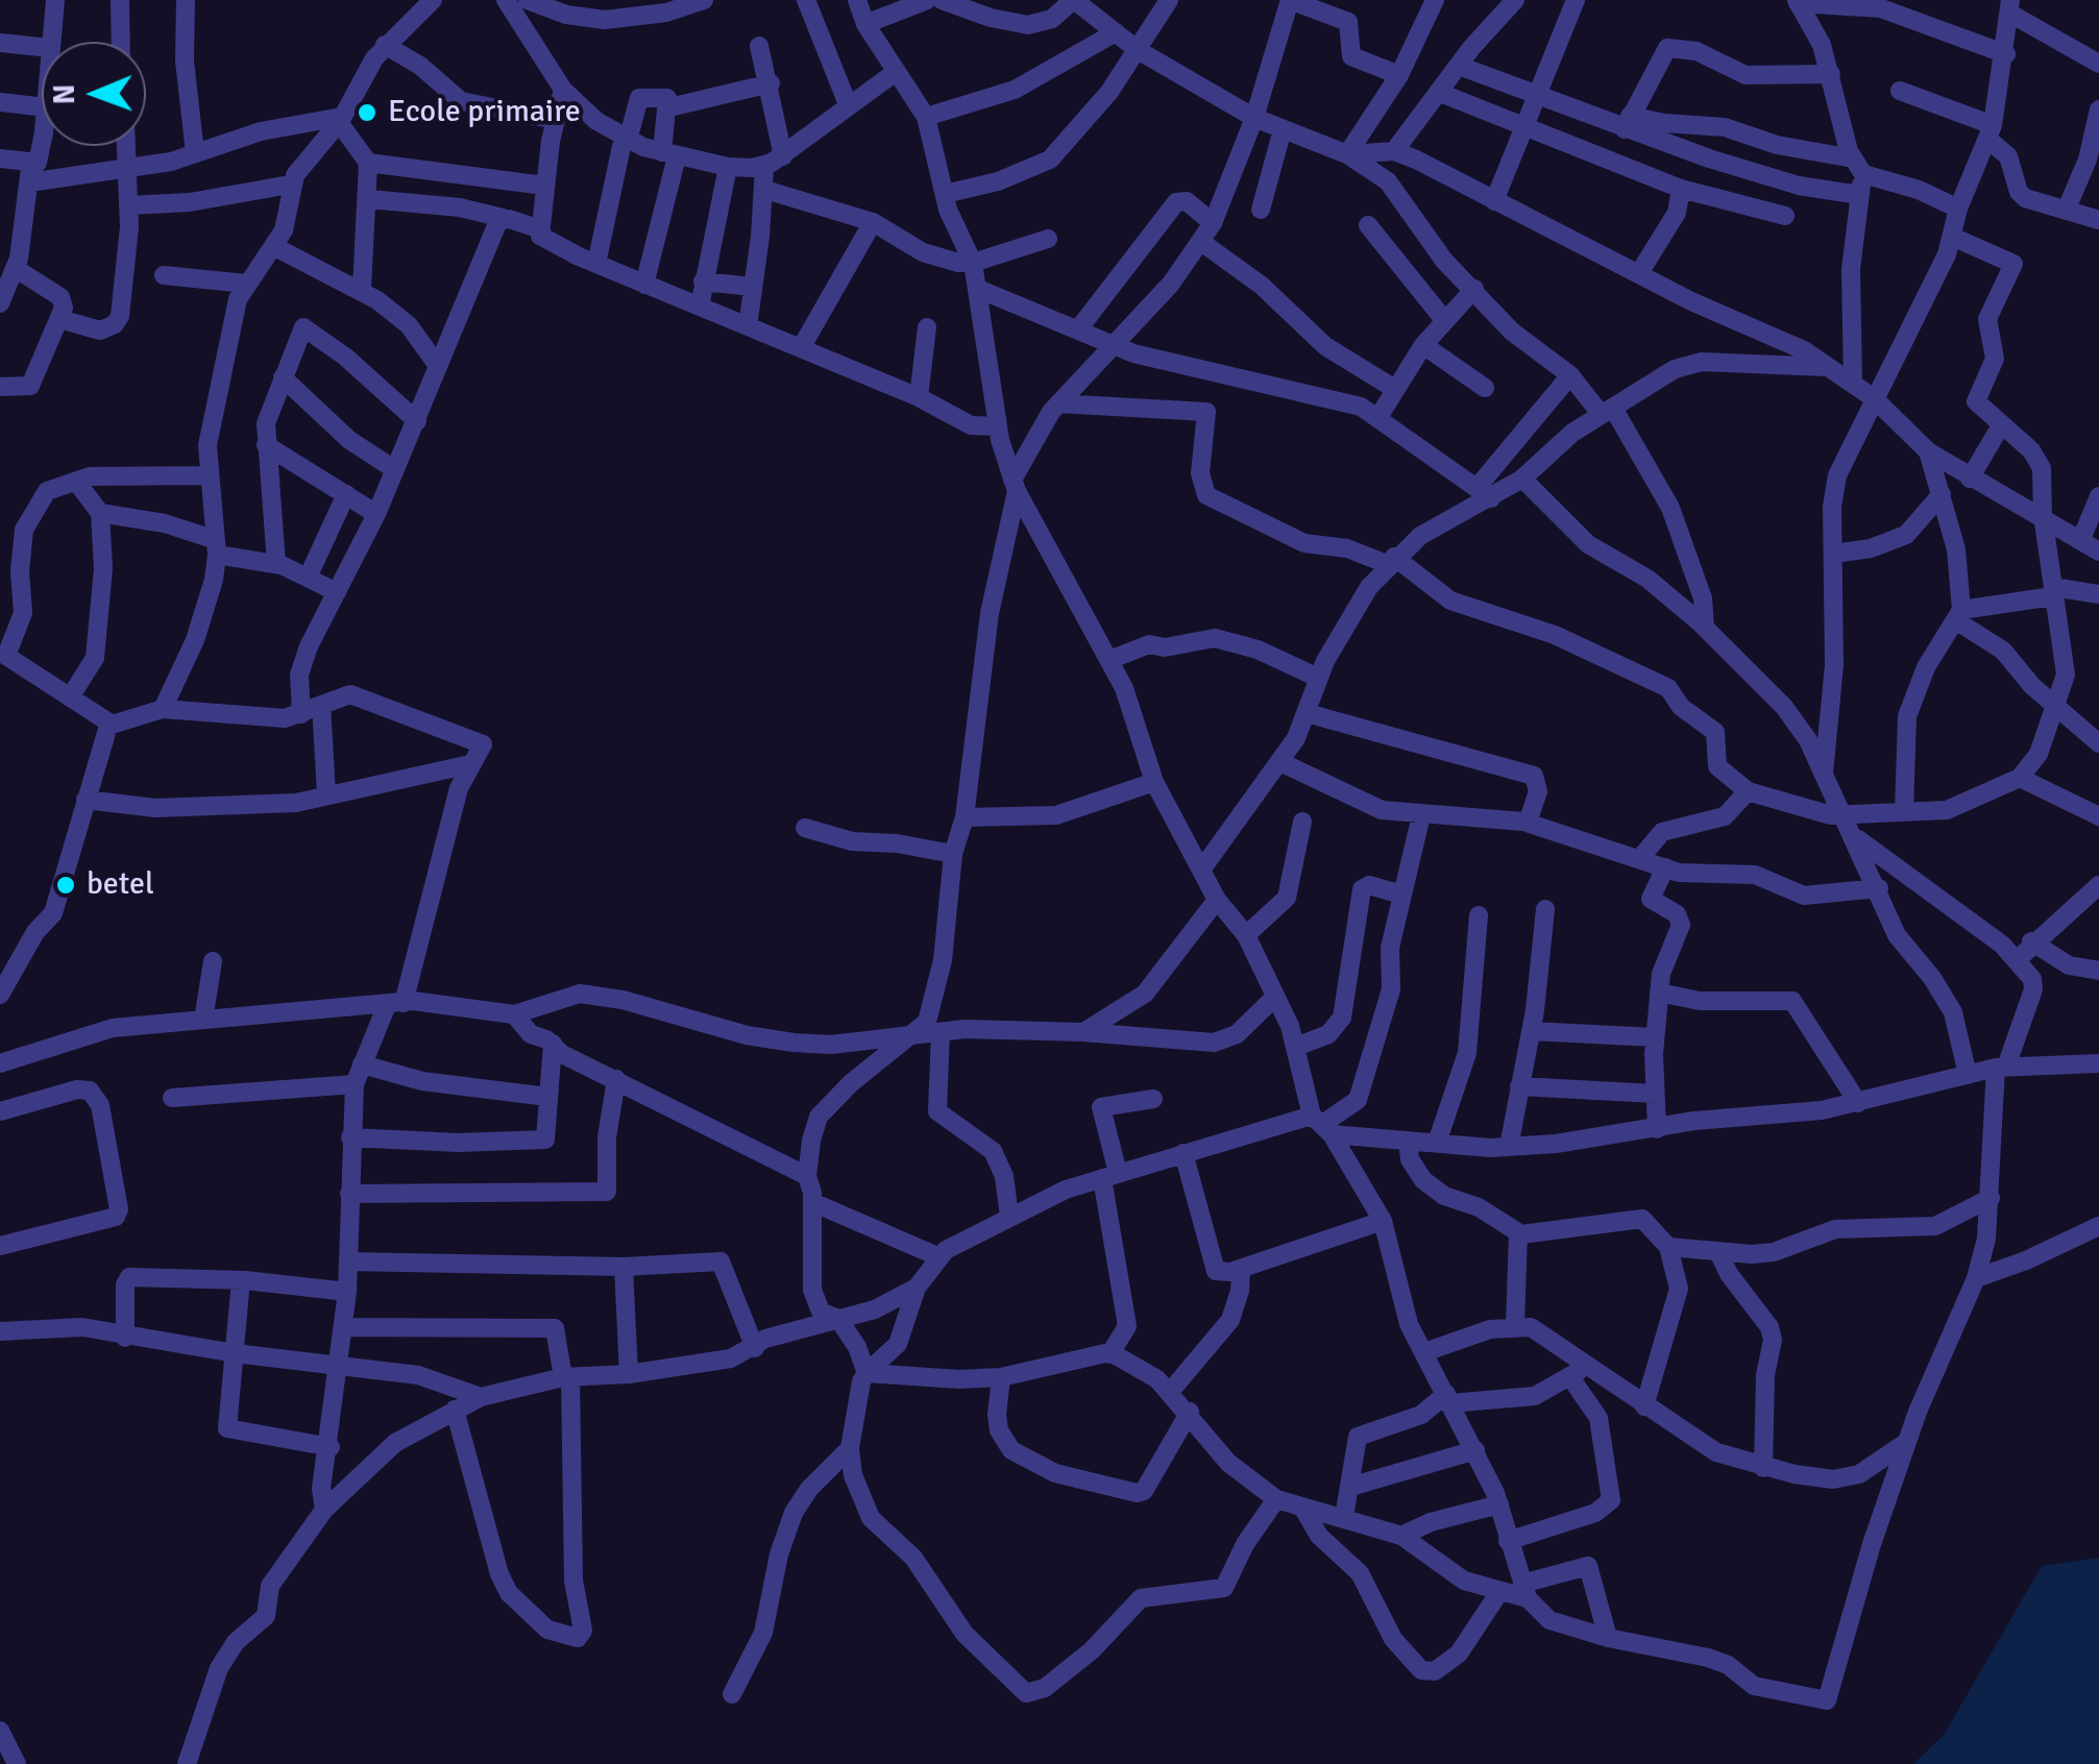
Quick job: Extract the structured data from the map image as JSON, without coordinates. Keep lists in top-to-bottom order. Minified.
{"places":["Ecole primaire","betel"],"north":"left"}
